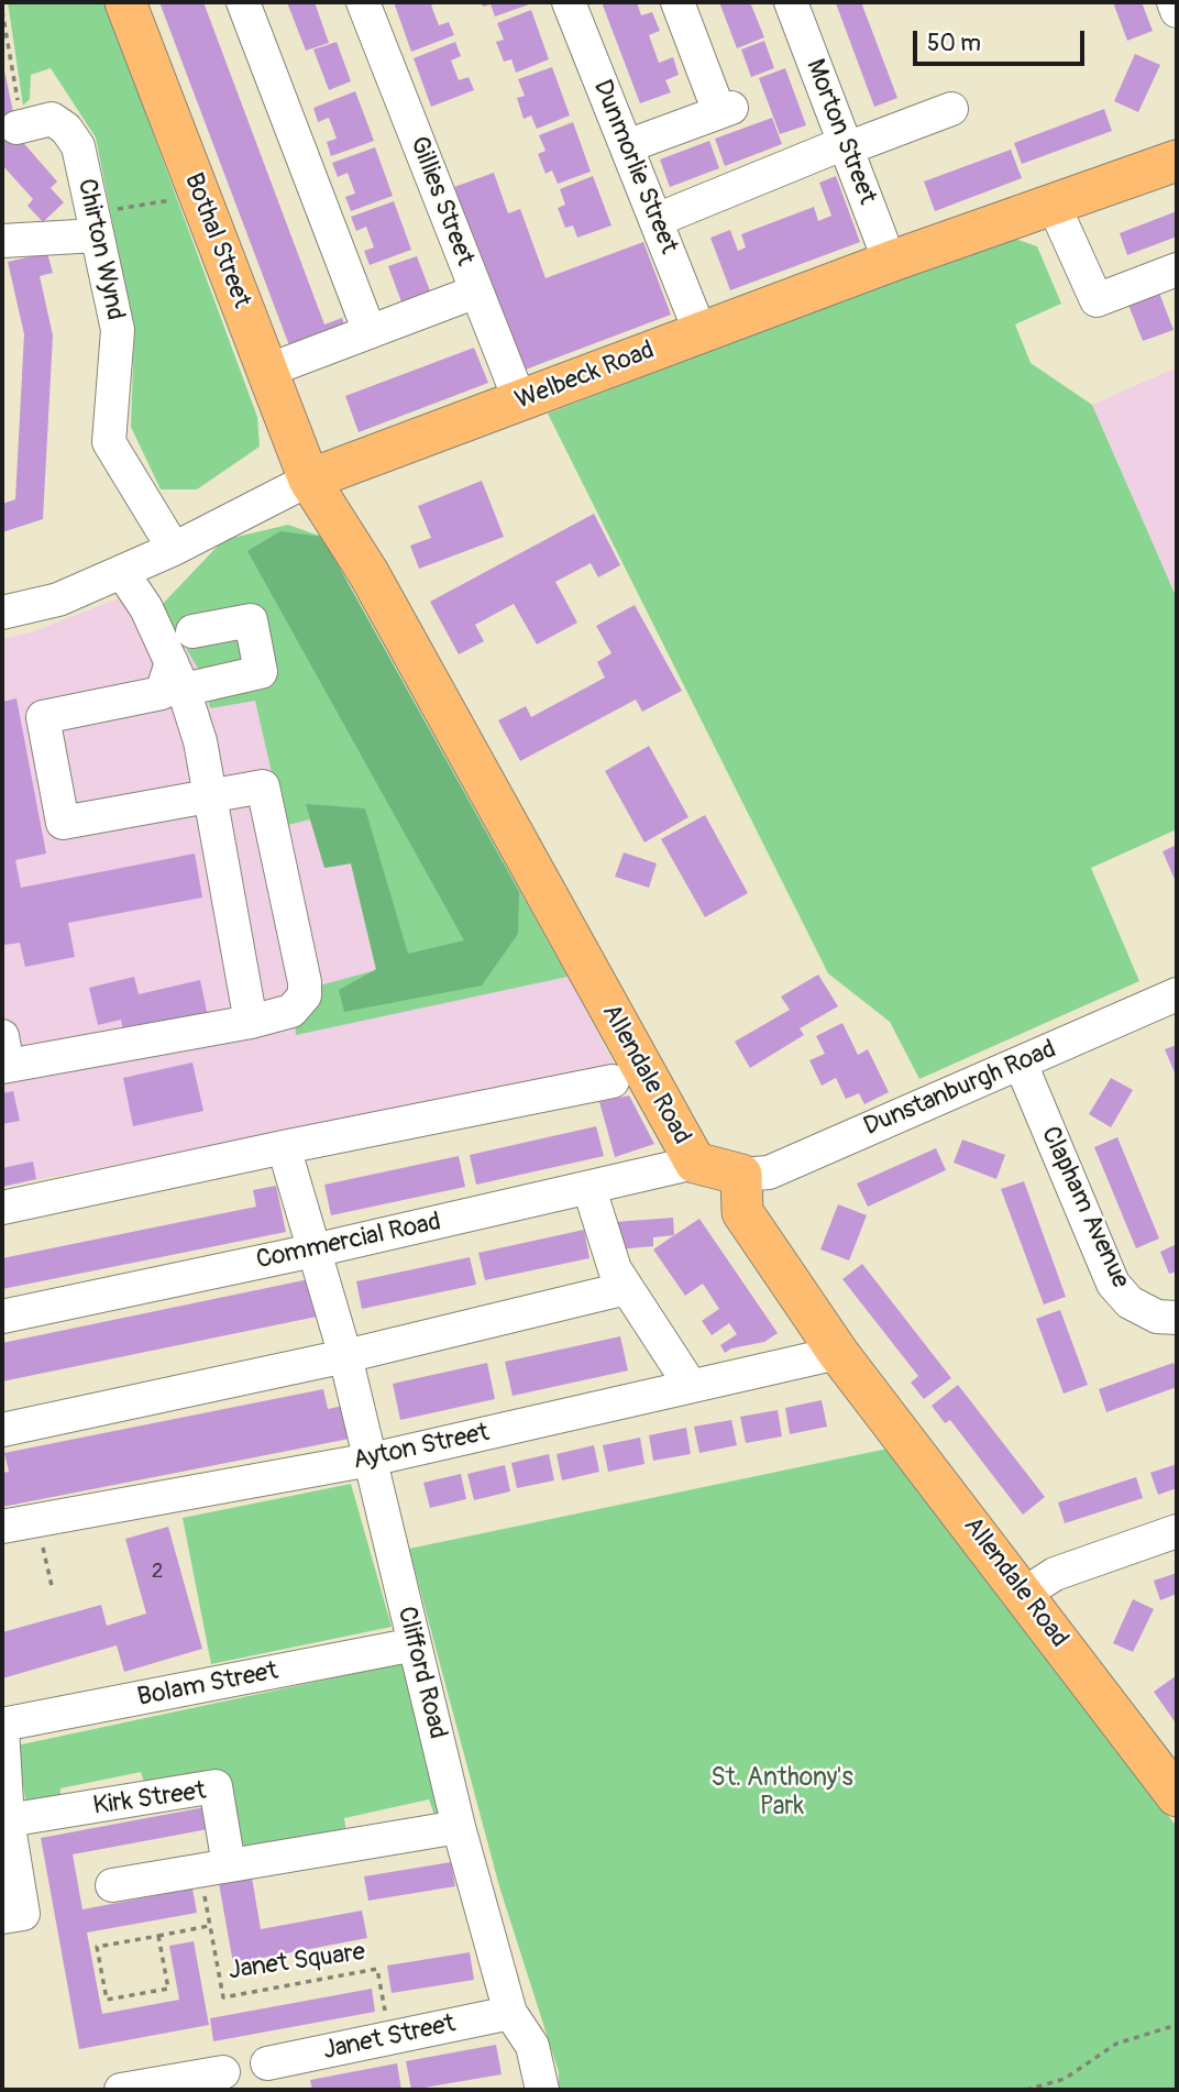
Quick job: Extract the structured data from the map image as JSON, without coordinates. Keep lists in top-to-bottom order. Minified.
{"streets":{"main road":["Bothal Street","Welbeck Road","Allendale Road"],"street":["Morton Street","Dunmorlie Street","Gillies Street","Chirton Wynd","Dunstanburgh Road","Clapham Avenue","Commercial Road","Ayton Street","Clifford Road","Bolam Street","Kirk Street","Janet Street"],"path":["Janet Square"]},"crossings":[["Morton Street","Welbeck Road"],["Dunmorlie Street","Welbeck Road"],["Gillies Street","Welbeck Road"],["Bothal Street","Welbeck Road"],["Bothal Street","Allendale Road"],["Chirton Wynd","Welbeck Road"],["Welbeck Road","Allendale Road"],["Allendale Road","Dunstanburgh Road"],["Allendale Road","Commercial Road"],["Allendale Road","Ayton Street"],["Dunstanburgh Road","Clapham Avenue"],["Commercial Road","Clifford Road"],["Ayton Street","Clifford Road"],["Clifford Road","Bolam Street"],["Clifford Road","Janet Street"],["Kirk Street","Janet Square"],["Janet Square","Janet Street"]],"parks":["St. Anthony's Park"],"house_numbers":["2"],"scale_bar":"50 m"}
